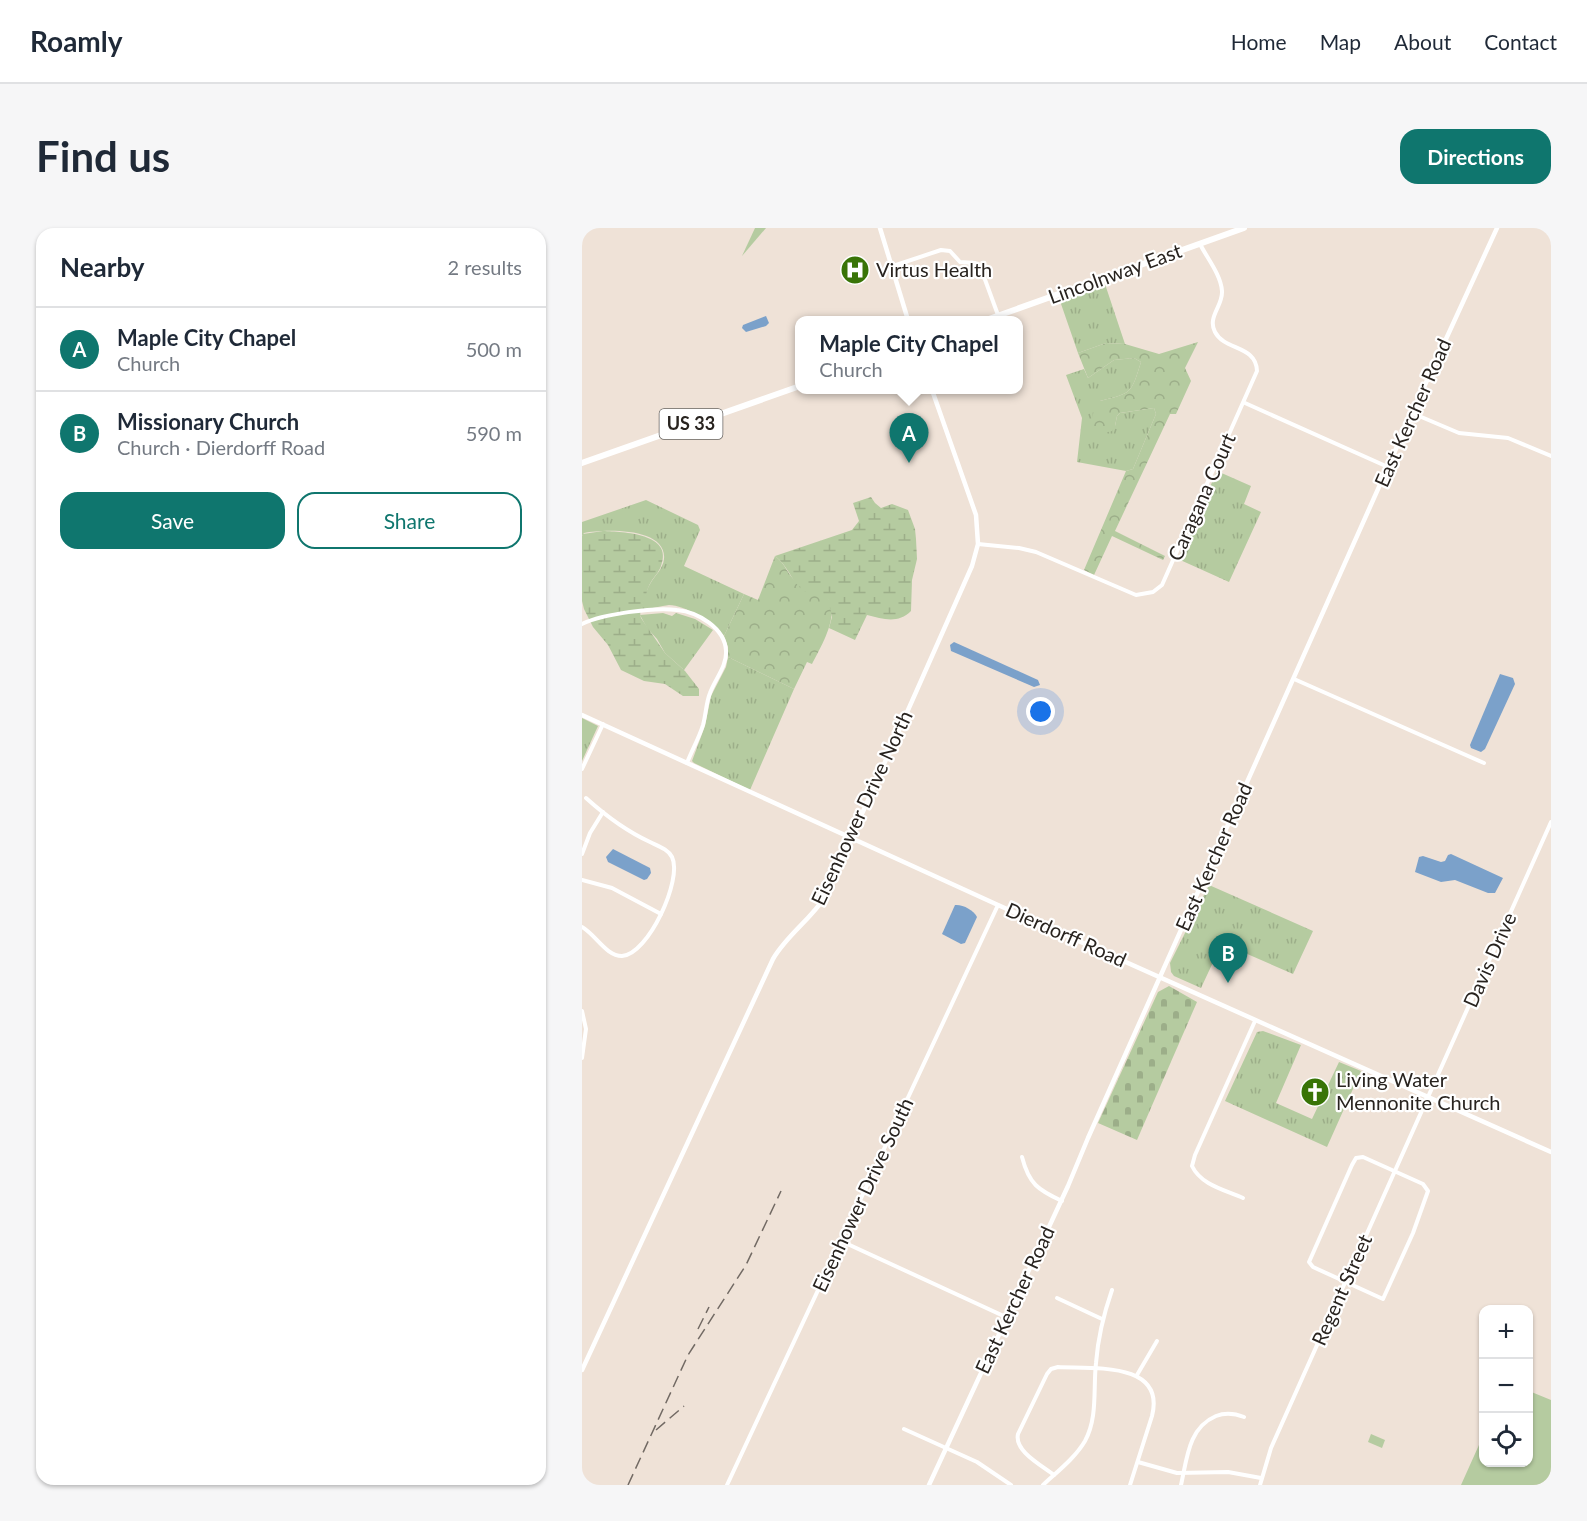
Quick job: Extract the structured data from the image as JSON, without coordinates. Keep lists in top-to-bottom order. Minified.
{"streets":{"highway":["Lincolnway East","US 33"],"street":["East Kercher Road","Caragana Court","Eisenhower Drive North","Dierdorff Road","Davis Drive","Eisenhower Drive South","Regent Street"]},"crossings":[["Lincolnway East","Caragana Court"],["East Kercher Road","Dierdorff Road"],["Caragana Court","Eisenhower Drive North"],["Eisenhower Drive North","Dierdorff Road"],["Dierdorff Road","Davis Drive"],["Dierdorff Road","Eisenhower Drive South"],["Dierdorff Road","Regent Street"],["Davis Drive","Regent Street"]],"places":{"hospital":["Virtus Health"],"church":["Living Water Mennonite Church"]},"page":{"header":"Roamly","nav":["Home","Map","About","Contact"],"buttons":["Directions",["Save","Share"]],"title":"Find us","heading":["Nearby","2 results"],"list":[{"mark":"A","name":"Maple City Chapel","note":"Church","value":"500 m"},{"mark":"B","name":"Missionary Church","note":"Church · Dierdorff Road","value":"590 m"}],"popup":["Maple City Chapel","Church"],"pins":["A","B"],"map_buttons":["+","−"]}}
